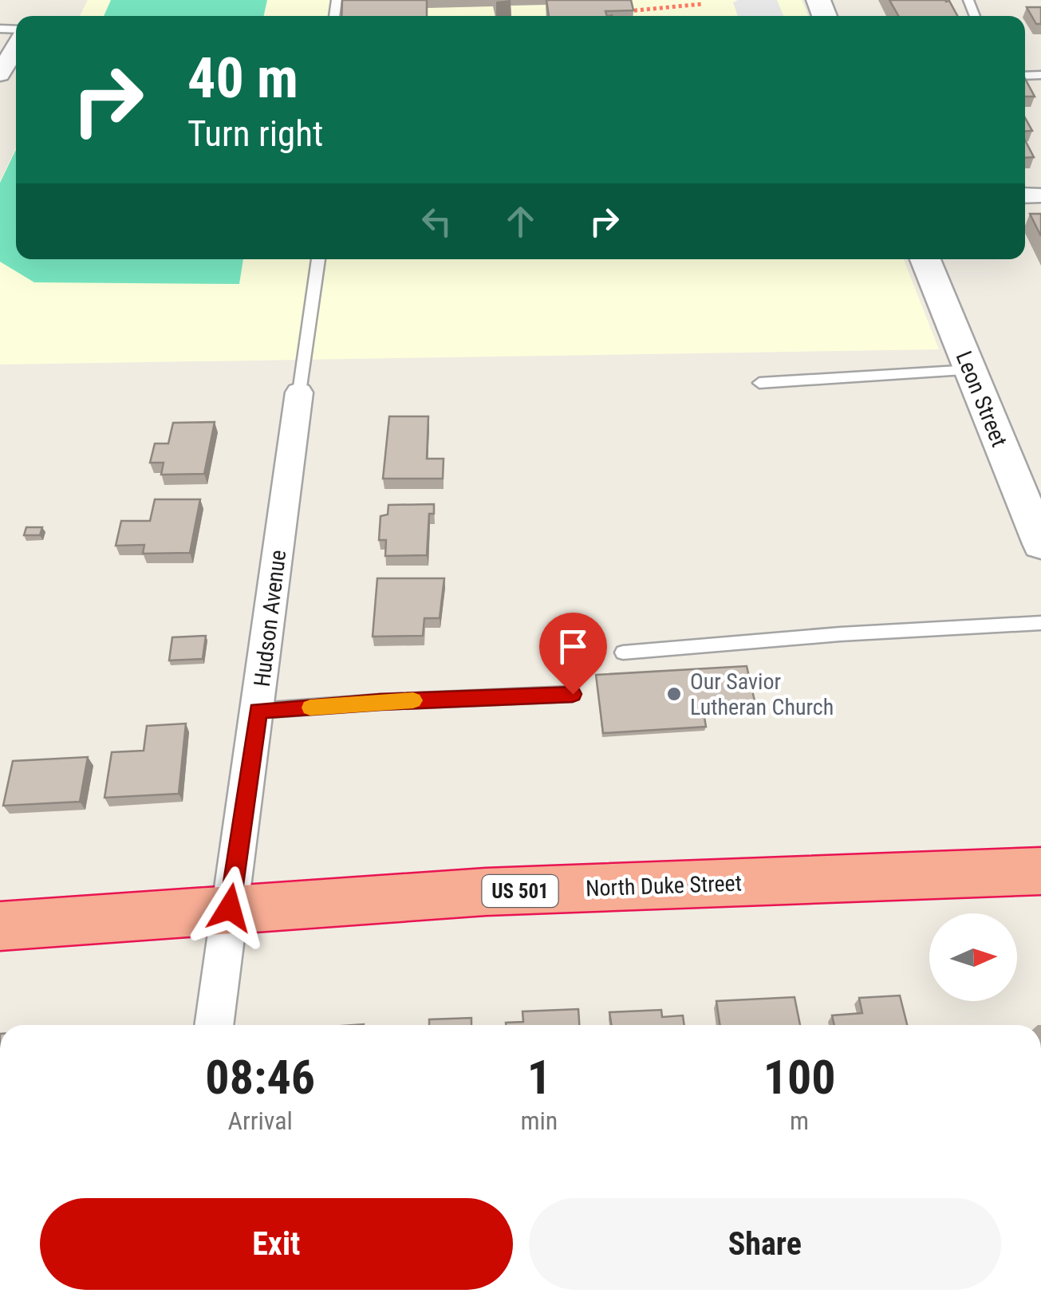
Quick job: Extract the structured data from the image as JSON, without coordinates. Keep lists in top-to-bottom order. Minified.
{"streets":{"highway":["North Duke Street","US 501"],"street":["Leon Street","Hudson Avenue"]},"crossings":[["Hudson Avenue","North Duke Street"]],"places":["Our Savior Lutheran Church"],"north":"right","page":{"turn":["40 m","Turn right"],"eta":["08:46","Arrival","1","min","100","m"],"buttons":["Exit","Share"]}}
